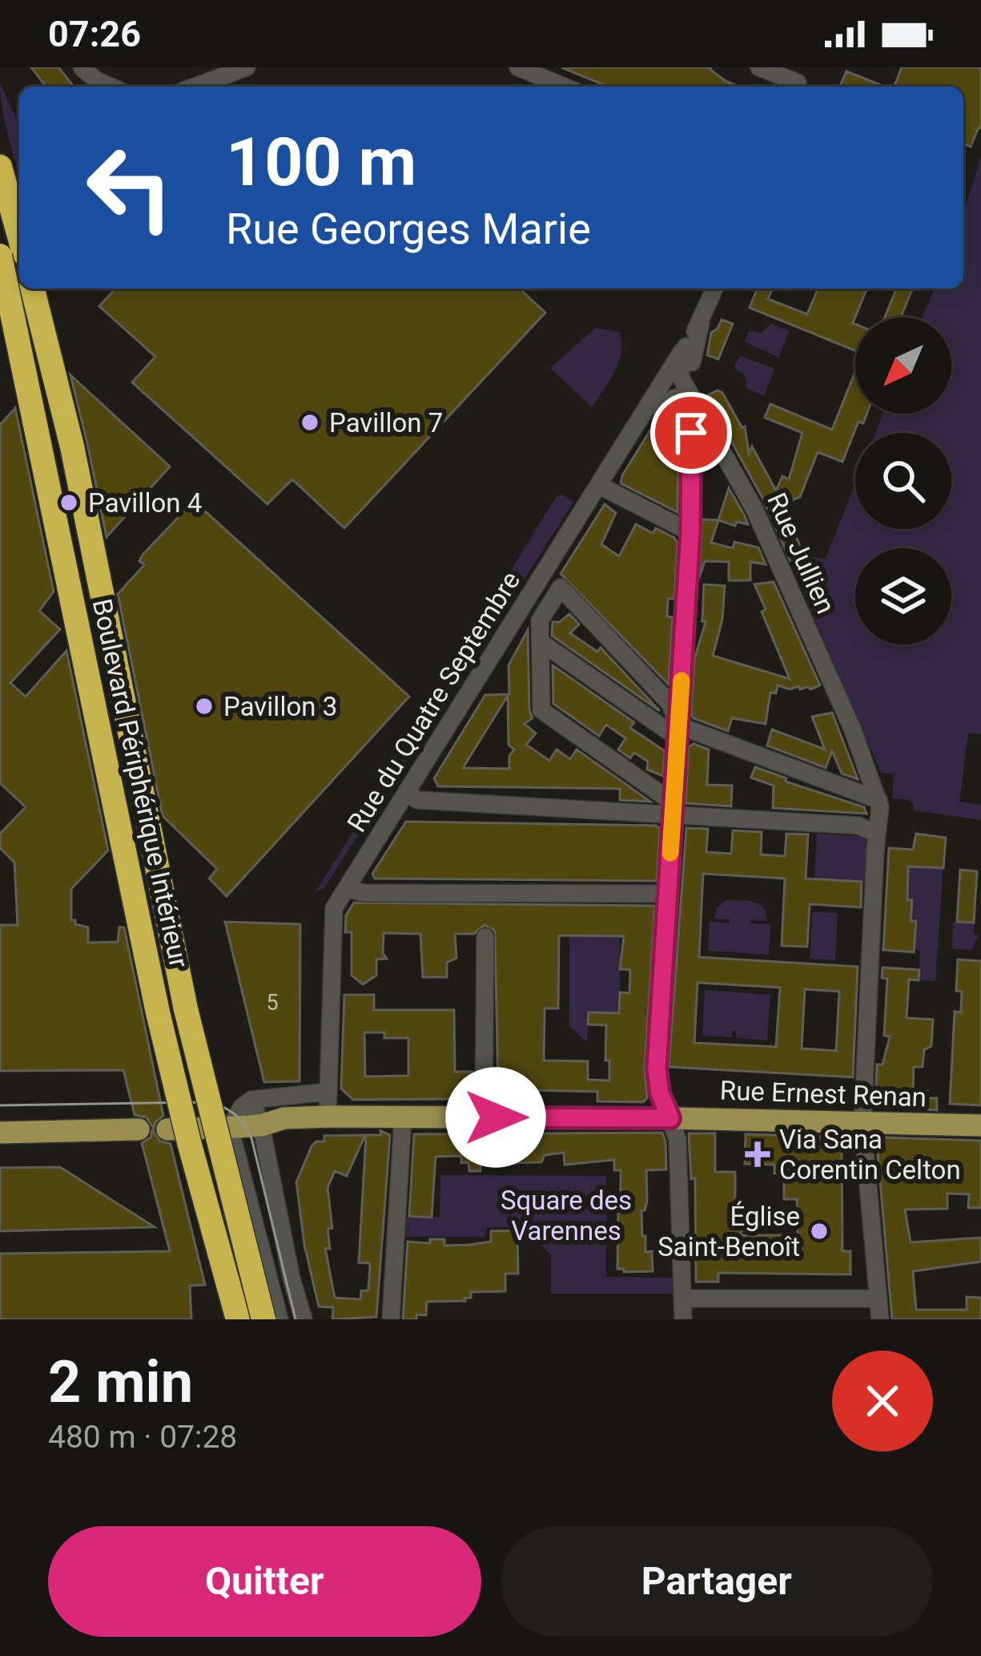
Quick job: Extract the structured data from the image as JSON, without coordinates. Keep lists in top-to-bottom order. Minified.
{"streets":{"highway":["Boulevard Périphérique Intérieur"],"main road":["Rue Ernest Renan"],"street":["Rue Jullien","Rue du Quatre Septembre"]},"crossings":[["Rue du Quatre Septembre","Rue Ernest Renan"]],"parks":["Square des Varennes"],"places":{"other":["Pavillon 7","Pavillon 4","Pavillon 3","Église Saint-Benoît"],"health":["Via Sana Corentin Celton"]},"house_numbers":["5"],"north":"bottom left","page":{"status":"07:26","turn":["100 m","Rue Georges Marie"],"heading":["2 min","480 m · 07:28"],"buttons":["Quitter","Partager"]}}
